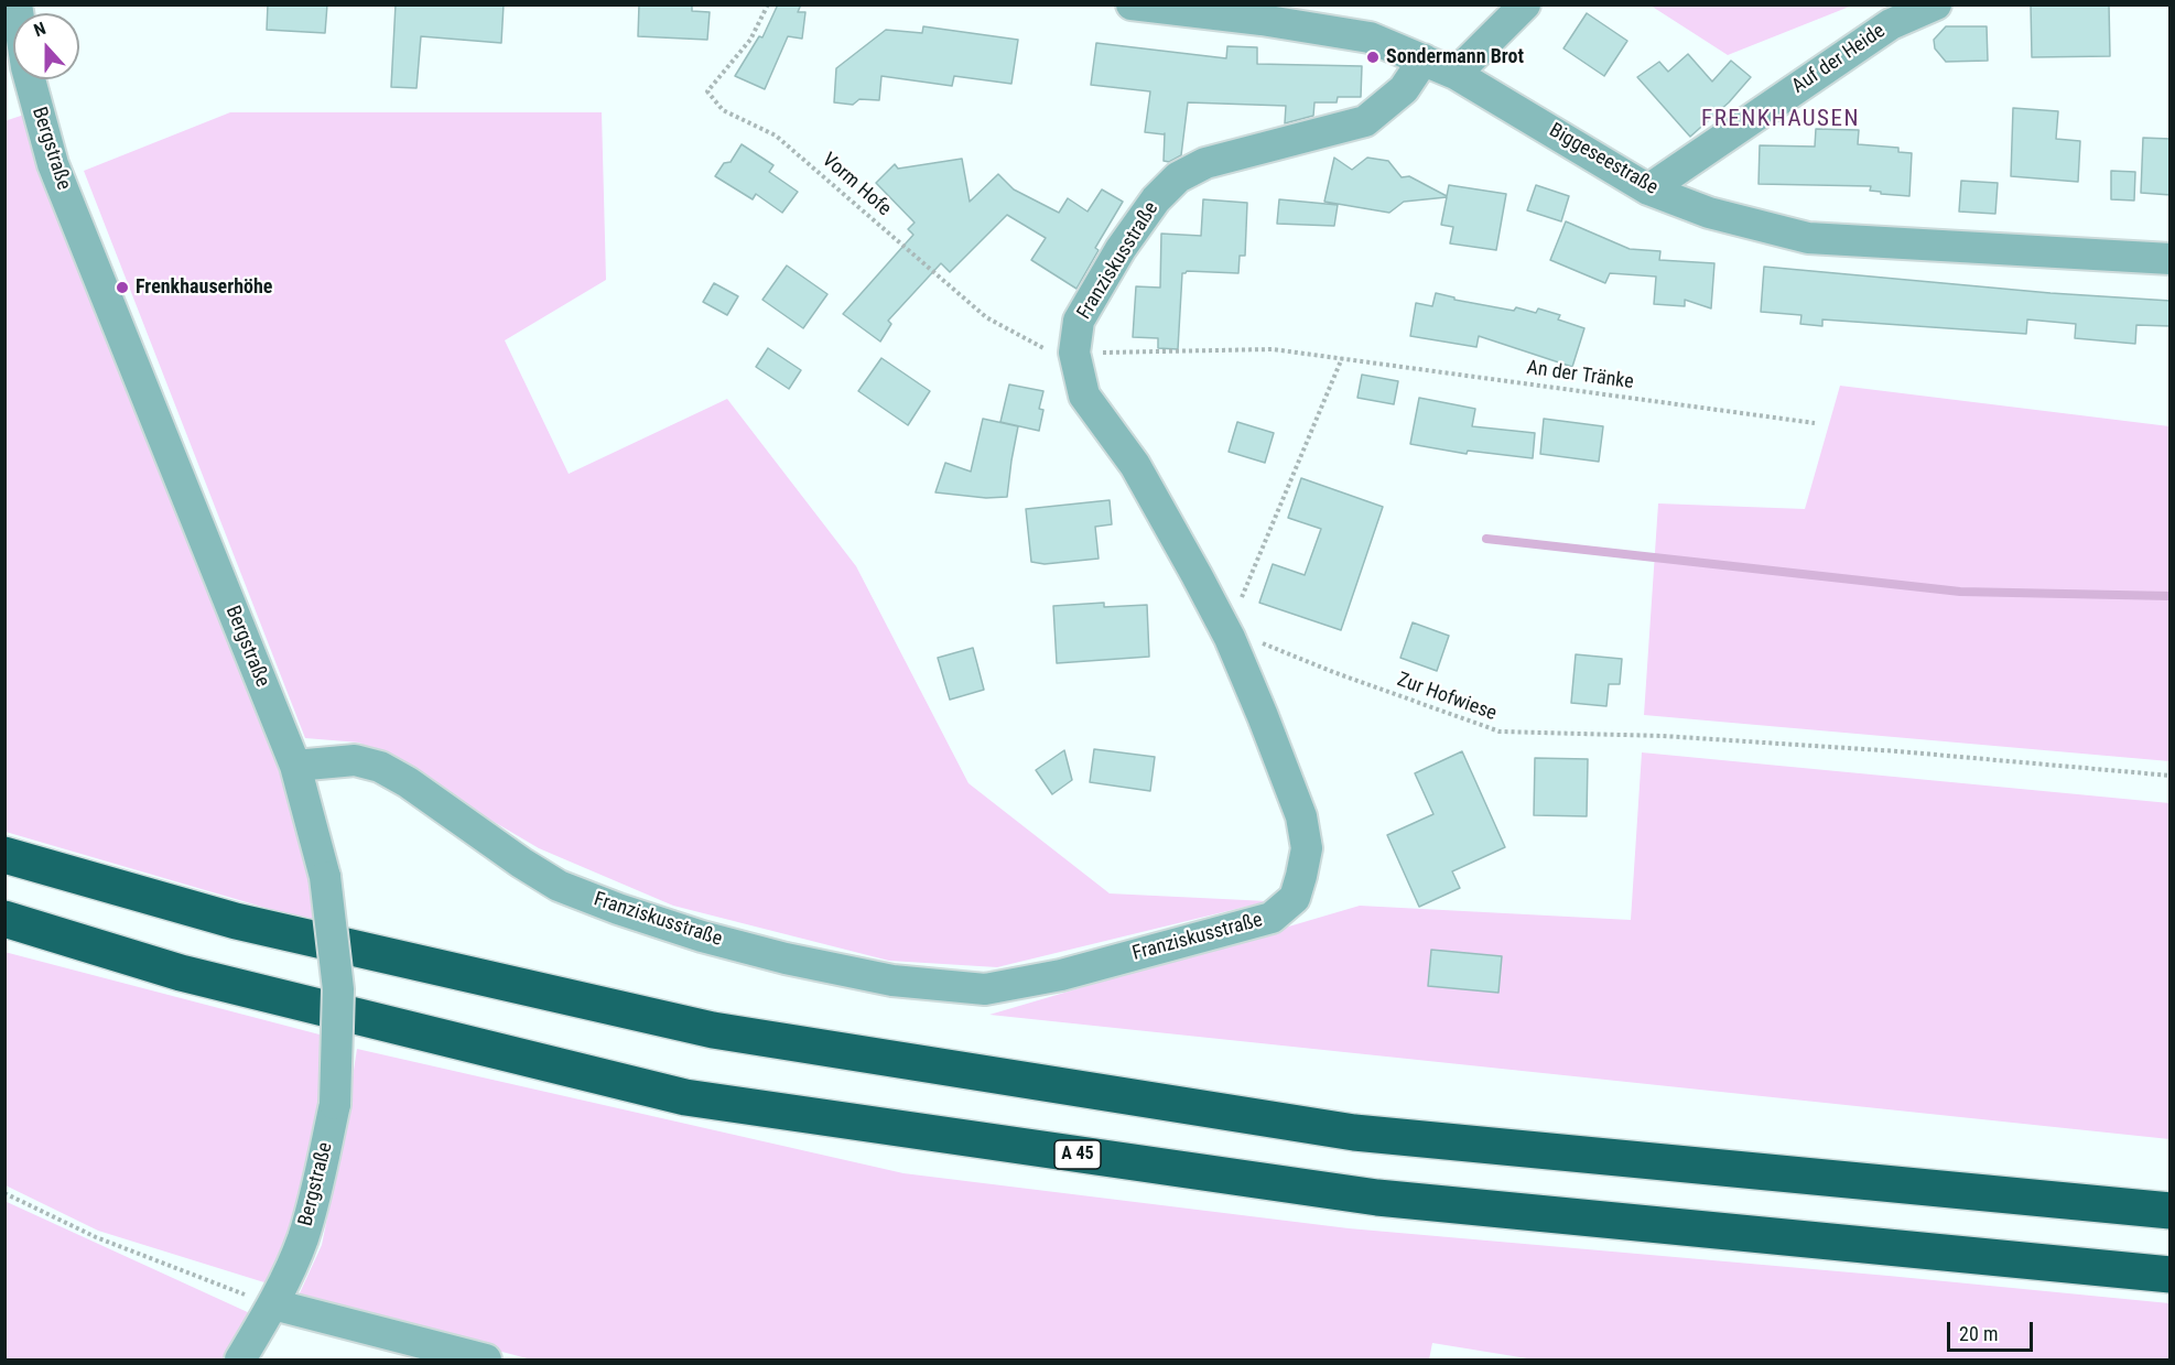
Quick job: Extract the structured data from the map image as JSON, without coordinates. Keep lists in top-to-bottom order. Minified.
{"streets":{"highway":["A 45"],"street":["Auf der Heide","Bergstraße","Biggeseestraße","Franziskusstraße"],"path":["Vorm Hofe","An der Tränke","Zur Hofwiese"]},"crossings":[["Auf der Heide","Biggeseestraße"],["Bergstraße","Franziskusstraße"],["Biggeseestraße","Franziskusstraße"],["Vorm Hofe","Franziskusstraße"],["Vorm Hofe","An der Tränke"],["Franziskusstraße","An der Tränke"],["Franziskusstraße","Zur Hofwiese"]],"districts":["FRENKHAUSEN"],"places":["Sondermann Brot","Frenkhauserhöhe"],"scale_bar":"20 m","north":"top"}
